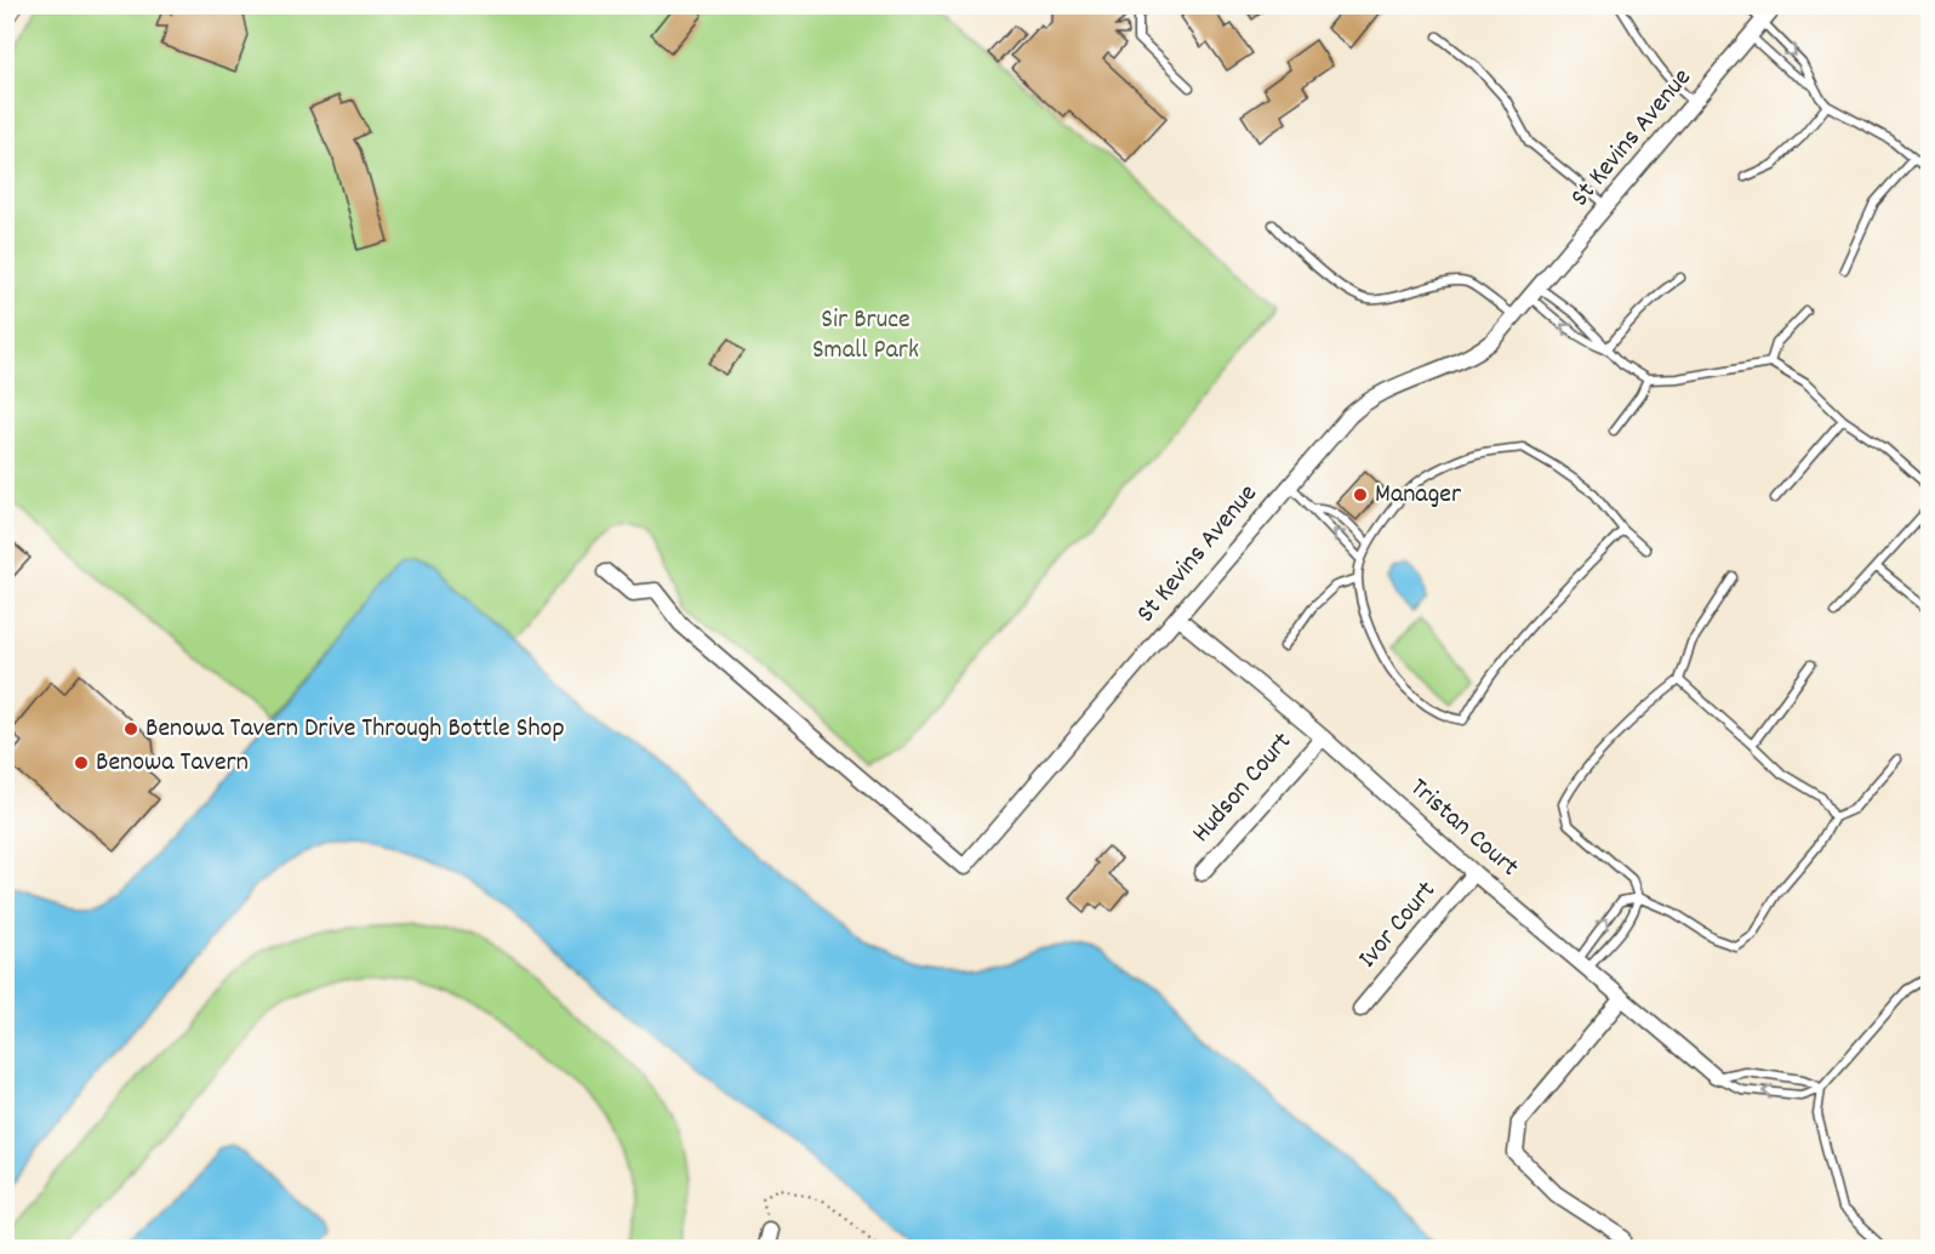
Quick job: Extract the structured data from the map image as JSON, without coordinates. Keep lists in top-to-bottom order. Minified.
{"streets":{"street":["St Kevins Avenue","Hudson Court","Tristan Court","Ivor Court"]},"crossings":[["St Kevins Avenue","Tristan Court"],["Hudson Court","Tristan Court"],["Tristan Court","Ivor Court"]],"parks":["Sir Bruce Small Park"],"places":["Manager","Benowa Tavern Drive Through Bottle Shop","Benowa Tavern"]}
